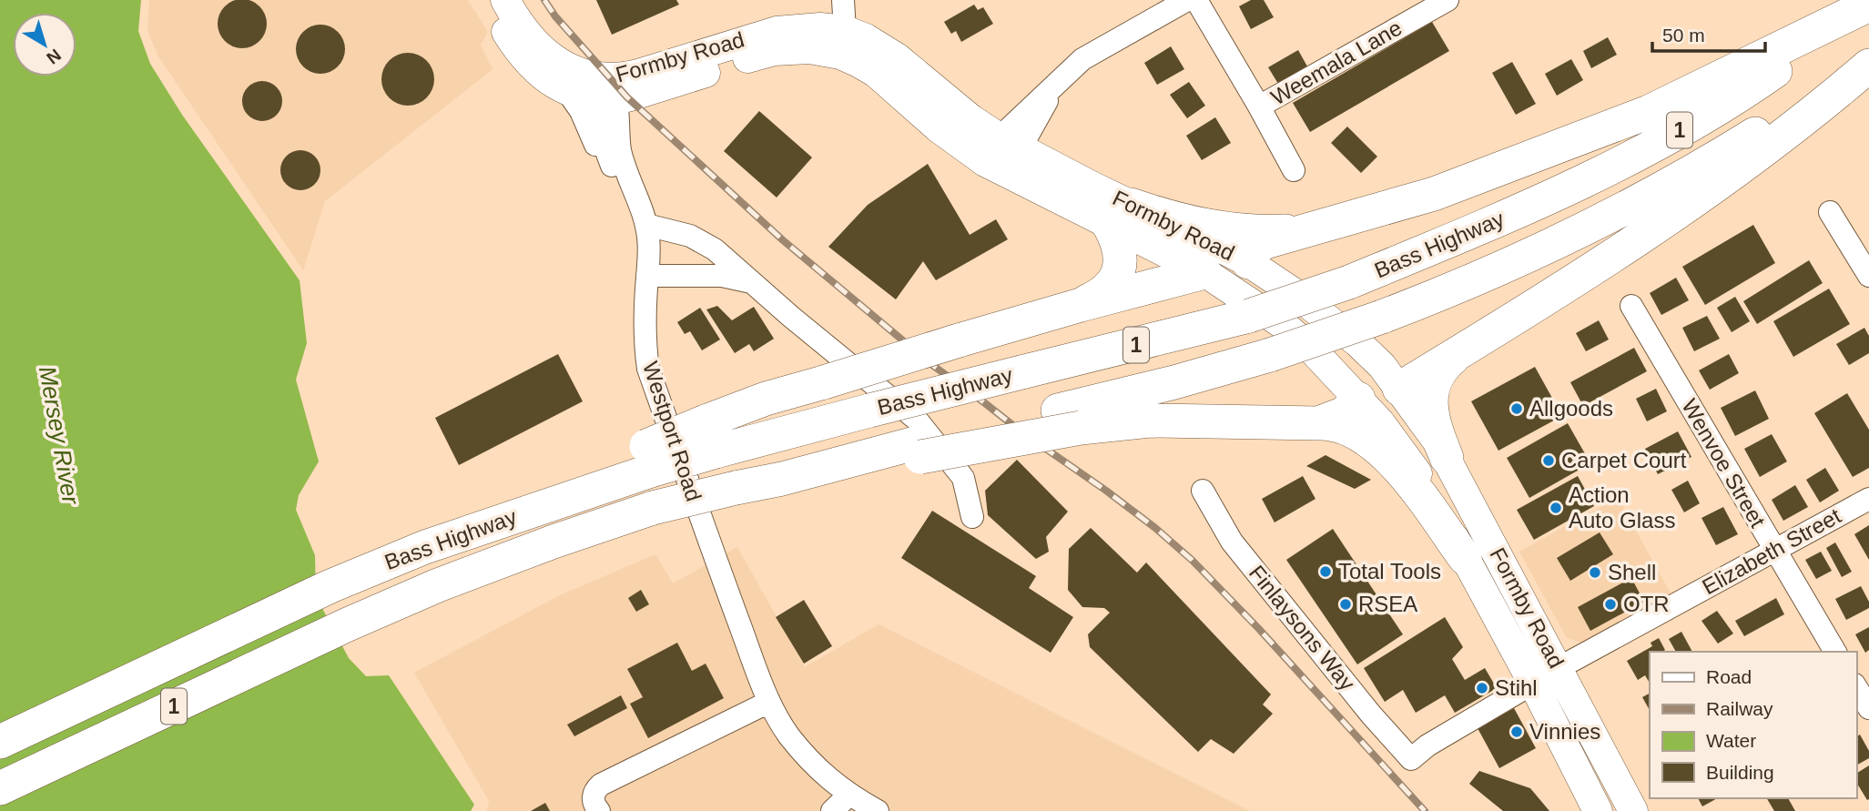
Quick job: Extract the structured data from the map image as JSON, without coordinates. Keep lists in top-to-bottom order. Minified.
{"streets":{"highway":["1","Bass Highway"],"main road":["Formby Road","Elizabeth Street"],"street":["Weemala Lane","Westport Road","Wenvoe Street","Finlaysons Way"]},"crossings":[["Formby Road","Westport Road"],["Formby Road","Elizabeth Street"],["1","Bass Highway"],["Wenvoe Street","Elizabeth Street"],["Elizabeth Street","Finlaysons Way"]],"water":["Mersey River"],"places":["Allgoods","Carpet Court","Action Auto Glass","Total Tools","Shell","RSEA","OTR","Stihl","Vinnies"],"legend":["Road","Railway","Water","Building"],"scale_bar":"50 m","north":"bottom right"}
